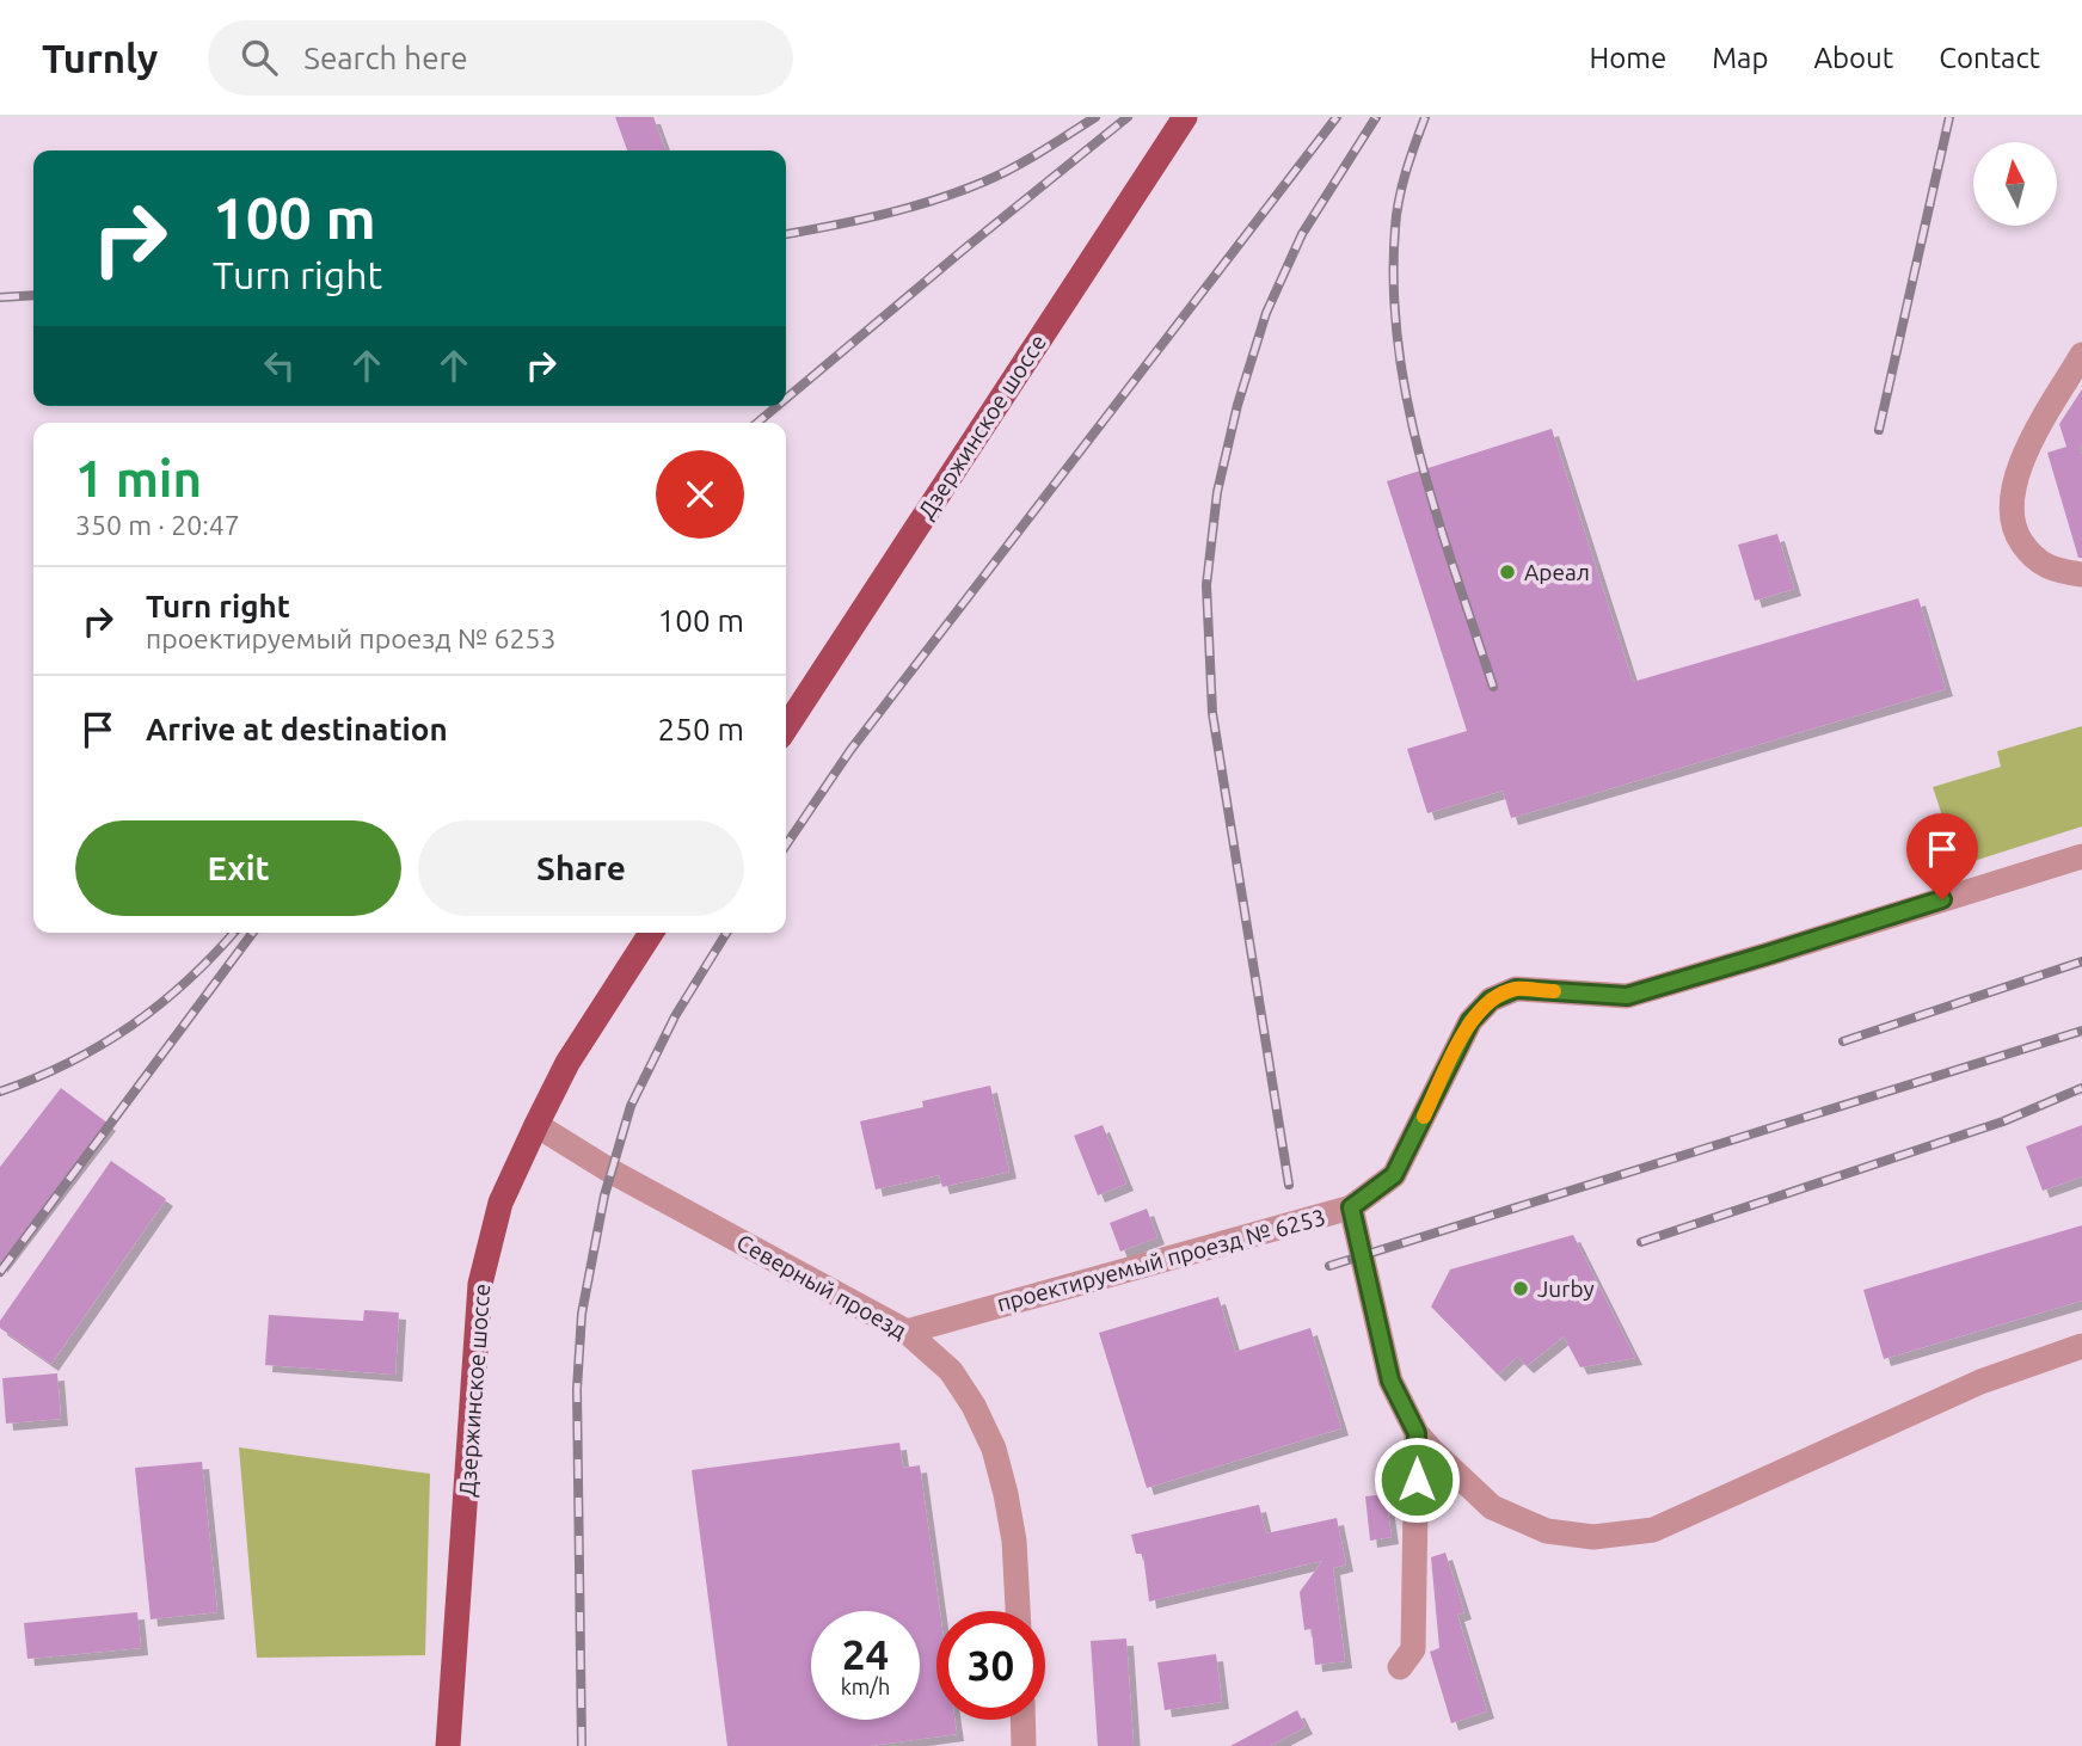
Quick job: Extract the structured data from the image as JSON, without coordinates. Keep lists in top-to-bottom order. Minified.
{"streets":{"main road":["Дзержинское шоссе"],"street":["проектируемый проезд № 6253","Северный проезд"]},"crossings":[["Дзержинское шоссе","Северный проезд"],["проектируемый проезд № 6253","Северный проезд"]],"places":["Ареал","Jurby"],"north":"top","page":{"header":"Turnly","search":"Search here","nav":["Home","Map","About","Contact"],"turn":["100 m","Turn right"],"heading":["1 min","350 m · 20:47"],"list":[{"name":"Turn right","note":"проектируемый проезд № 6253","value":"100 m"},{"name":"Arrive at destination","value":"250 m"}],"buttons":["Exit","Share"],"speed":"24 km/h","limit":"30"}}
